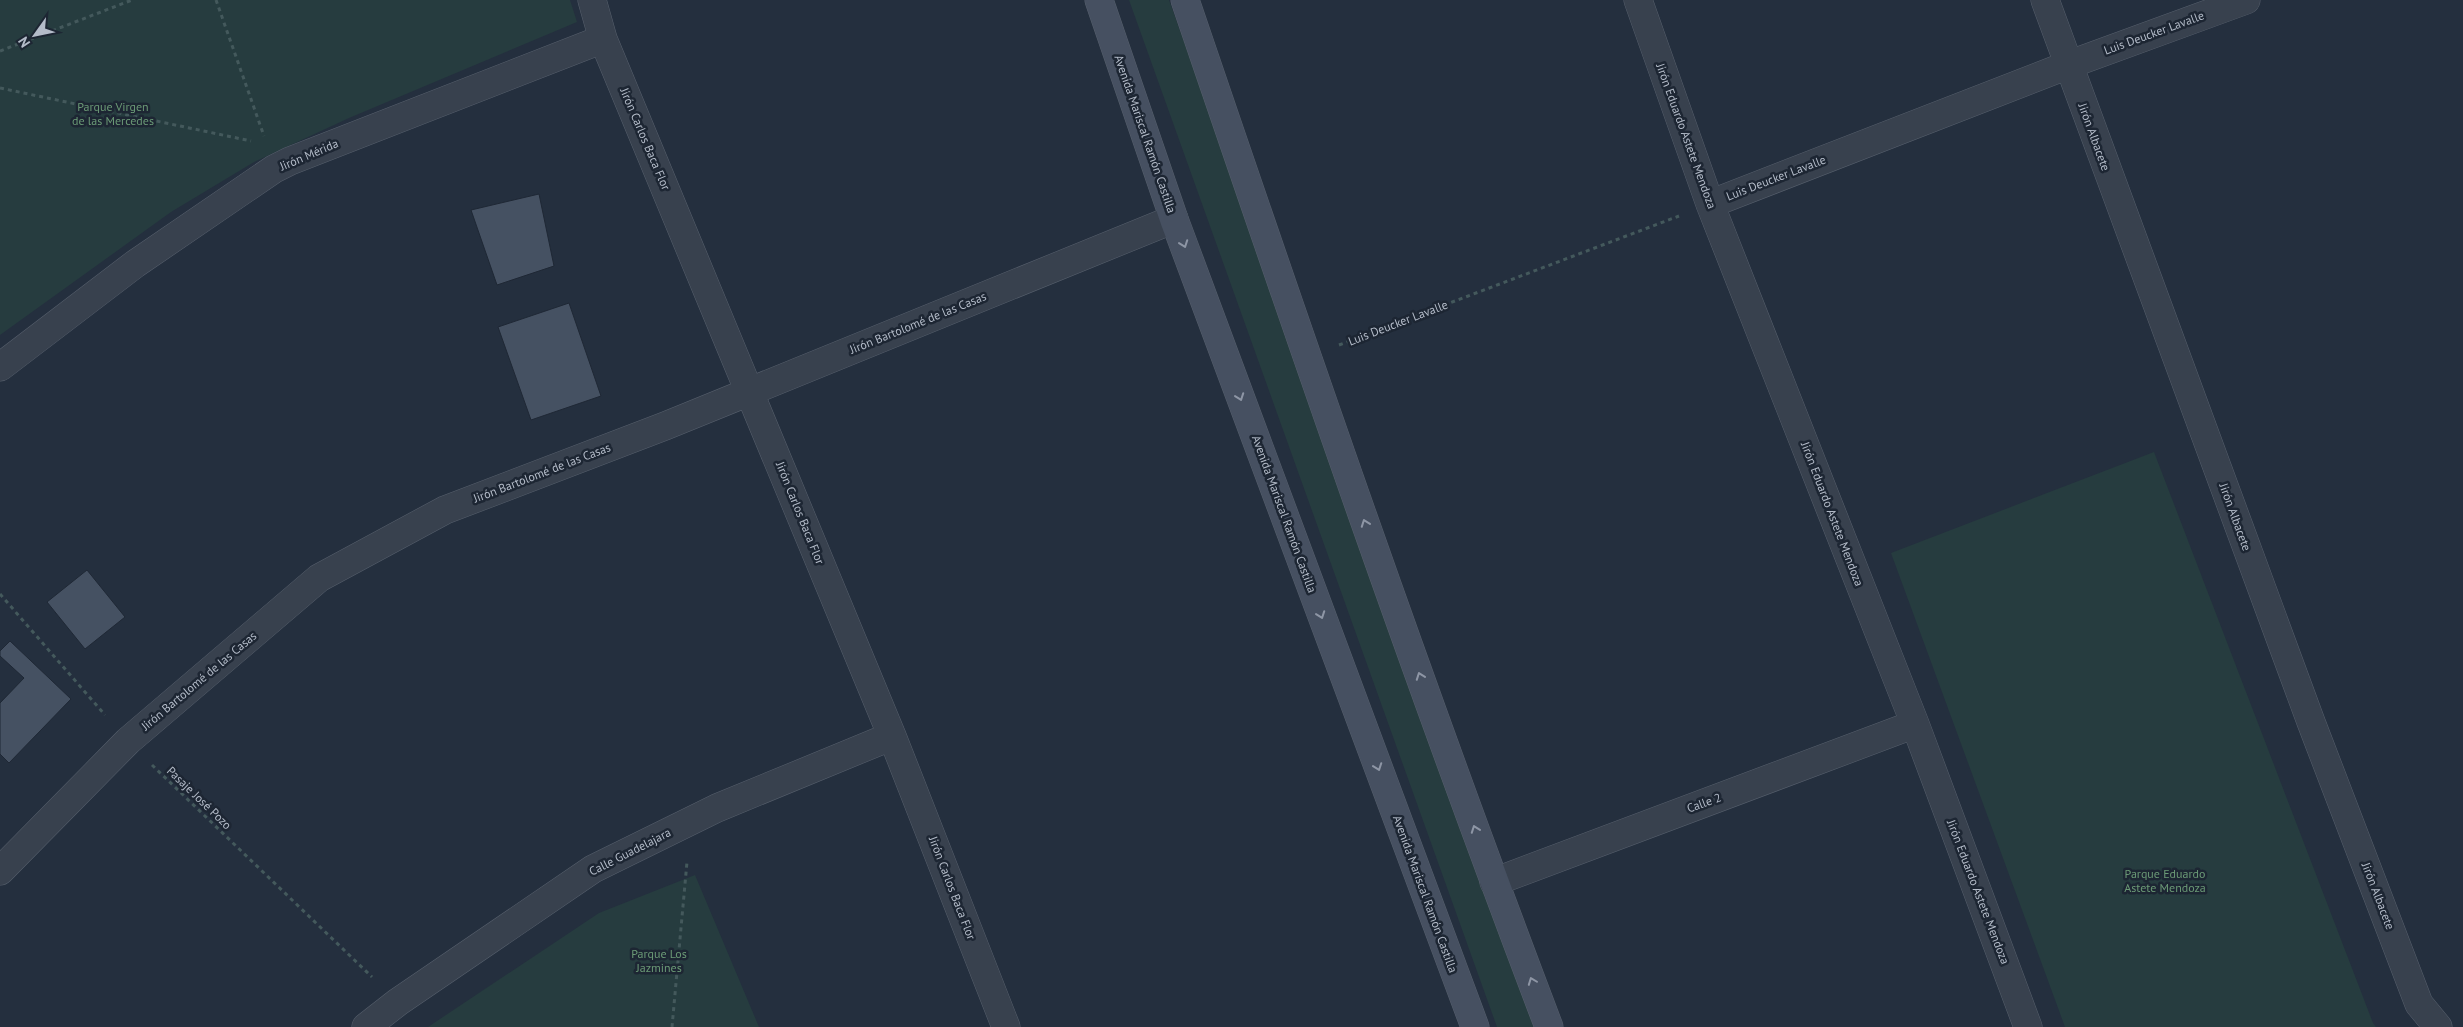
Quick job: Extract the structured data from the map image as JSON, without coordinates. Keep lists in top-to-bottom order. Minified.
{"streets":{"main road":["Avenida Mariscal Ramón Castilla"],"street":["Luis Deucker Lavalle","Jirón Eduardo Astete Mendoza","Jirón Albacete","Jirón Carlos Baca Flor","Jirón Mérida","Jirón Bartolomé de las Casas","Calle 2","Calle Guadelajara"],"path":["Pasaje José Pozo"]},"crossings":[["Luis Deucker Lavalle","Jirón Eduardo Astete Mendoza"],["Luis Deucker Lavalle","Jirón Albacete"],["Avenida Mariscal Ramón Castilla","Jirón Bartolomé de las Casas"],["Jirón Eduardo Astete Mendoza","Calle 2"],["Jirón Carlos Baca Flor","Jirón Mérida"],["Jirón Carlos Baca Flor","Jirón Bartolomé de las Casas"],["Jirón Carlos Baca Flor","Calle Guadelajara"],["Jirón Bartolomé de las Casas","Pasaje José Pozo"],["Pasaje José Pozo","Calle Guadelajara"]],"parks":["Parque Virgen de las Mercedes","Parque Eduardo Astete Mendoza","Parque Los Jazmines"],"north":"bottom left"}
